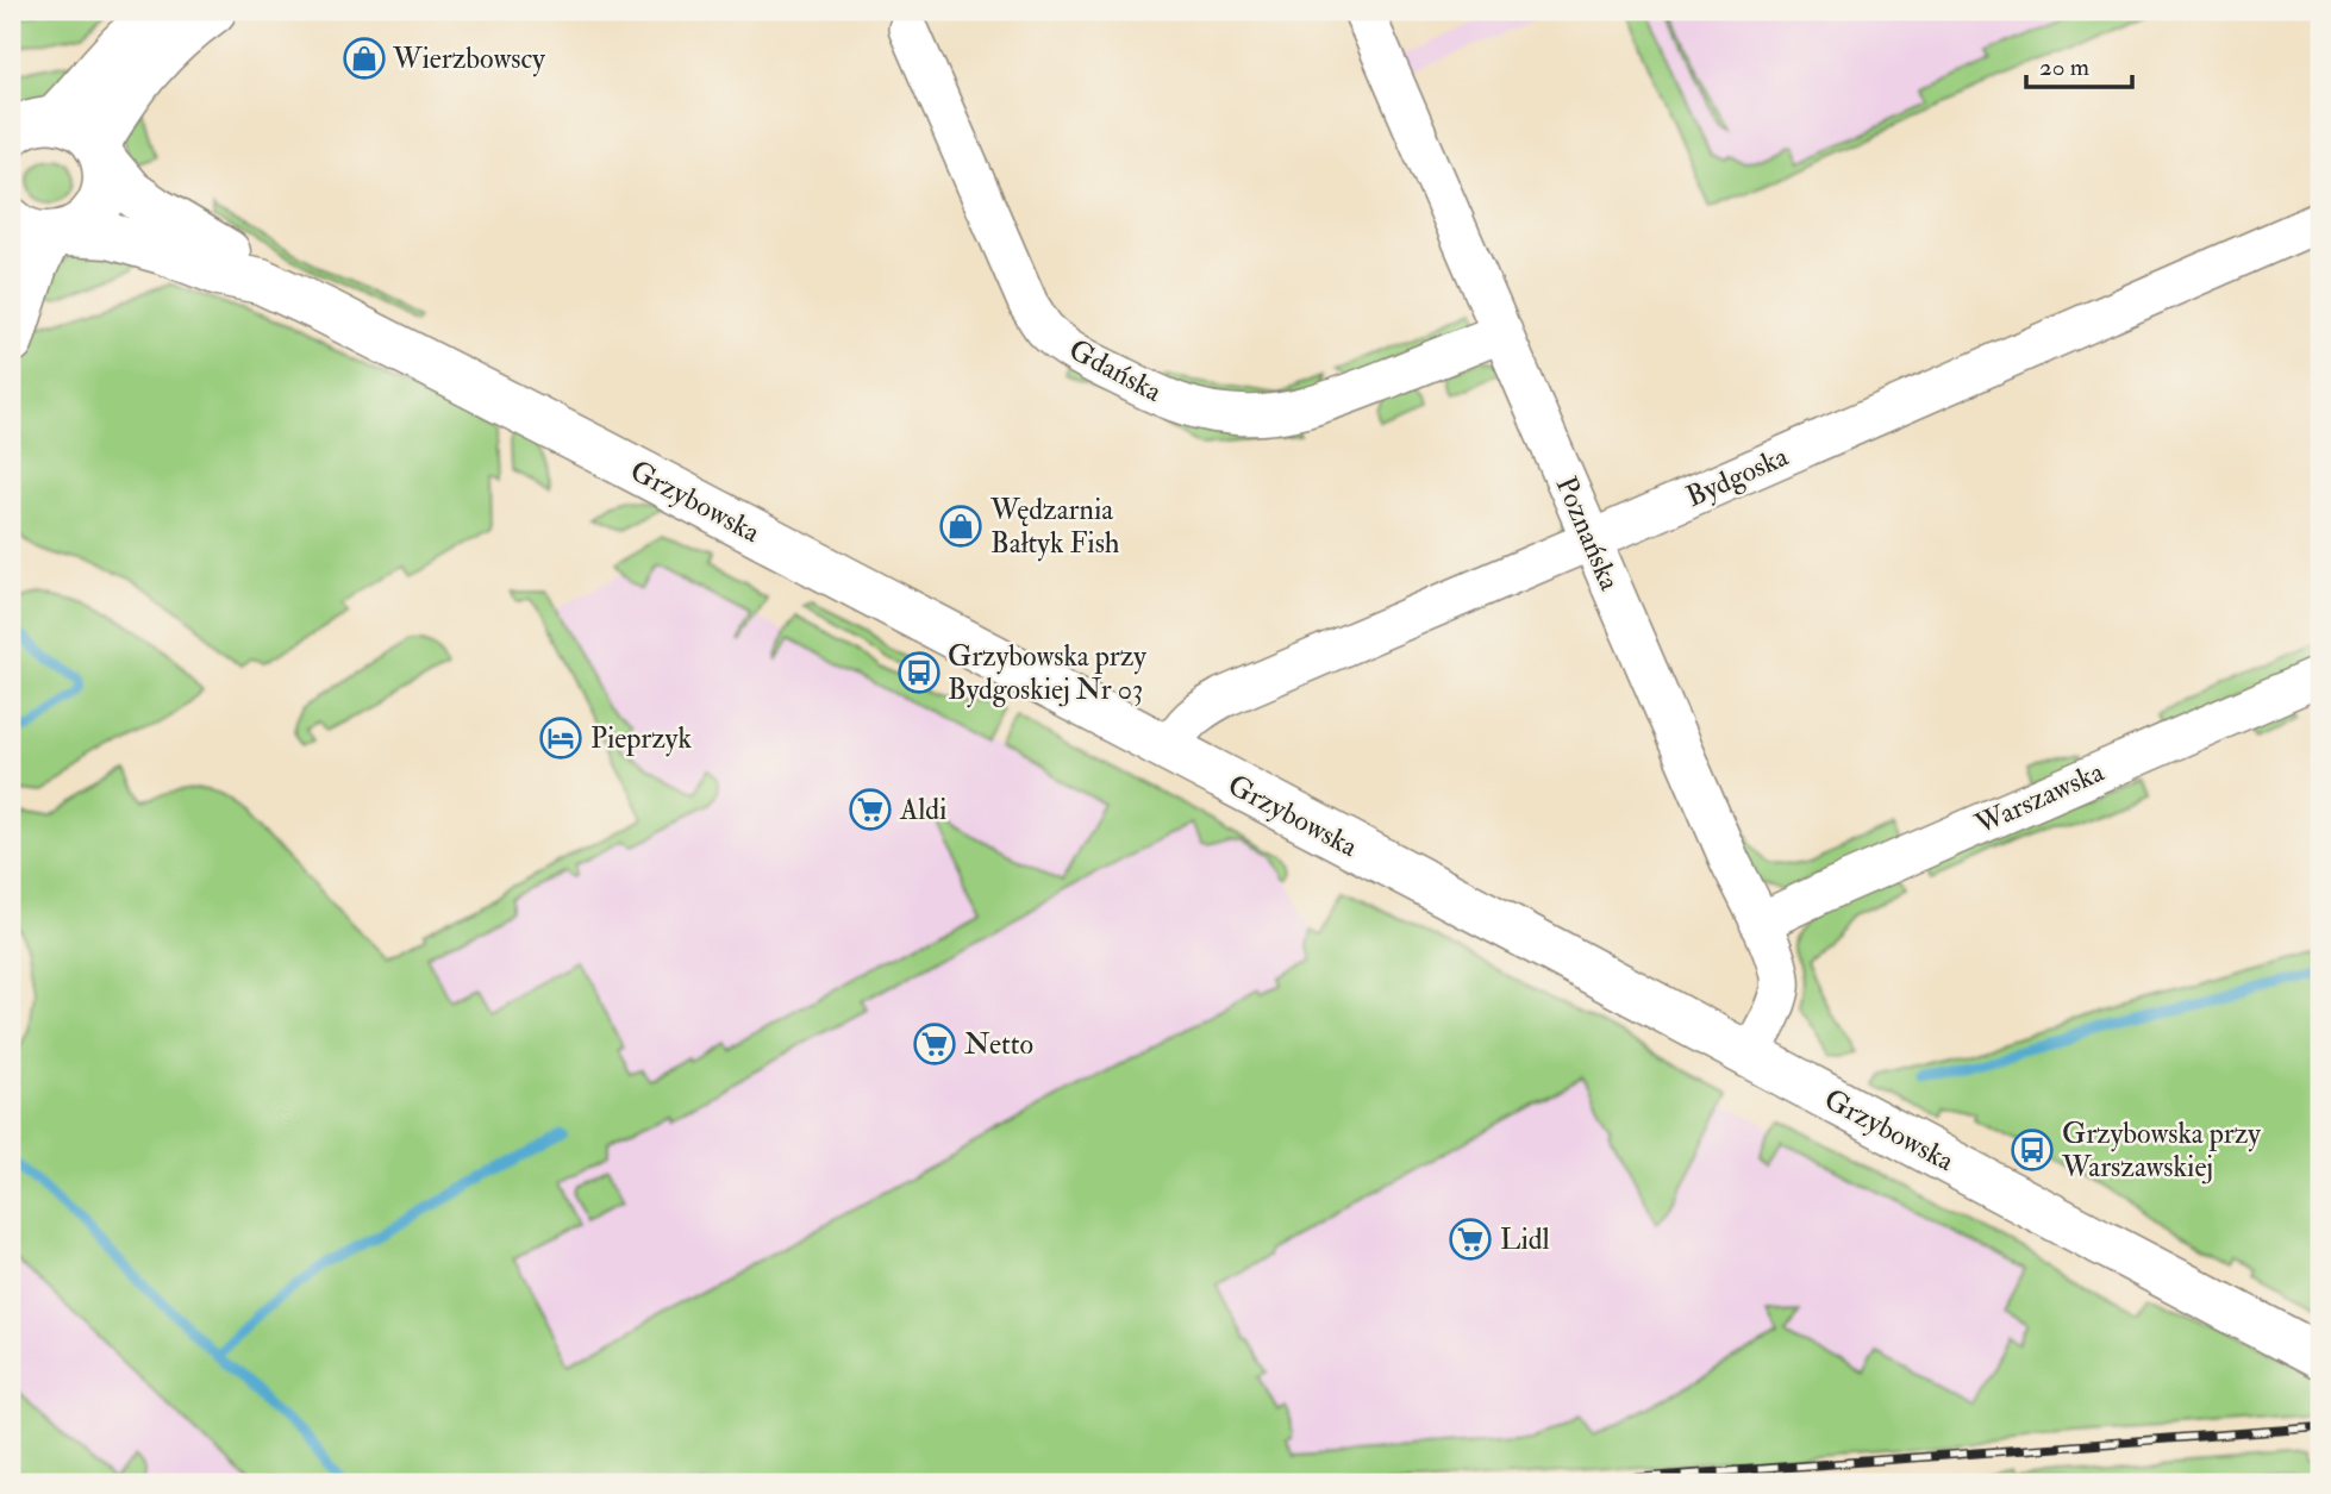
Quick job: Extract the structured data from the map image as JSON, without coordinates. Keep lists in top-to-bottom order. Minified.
{"streets":{"street":["Gdańska","Bydgoska","Grzybowska","Poznańska","Warszawska"]},"crossings":[["Gdańska","Poznańska"],["Bydgoska","Grzybowska"],["Bydgoska","Poznańska"],["Grzybowska","Poznańska"],["Poznańska","Warszawska"]],"places":{"shop":["Wierzbowscy","Wędzarnia Bałtyk Fish"],"bus stop":["Grzybowska przy Bydgoskiej Nr 03","Grzybowska przy Warszawskiej"],"hotel":["Pieprzyk"],"supermarket":["Aldi","Netto","Lidl"]},"scale_bar":"20 m"}
